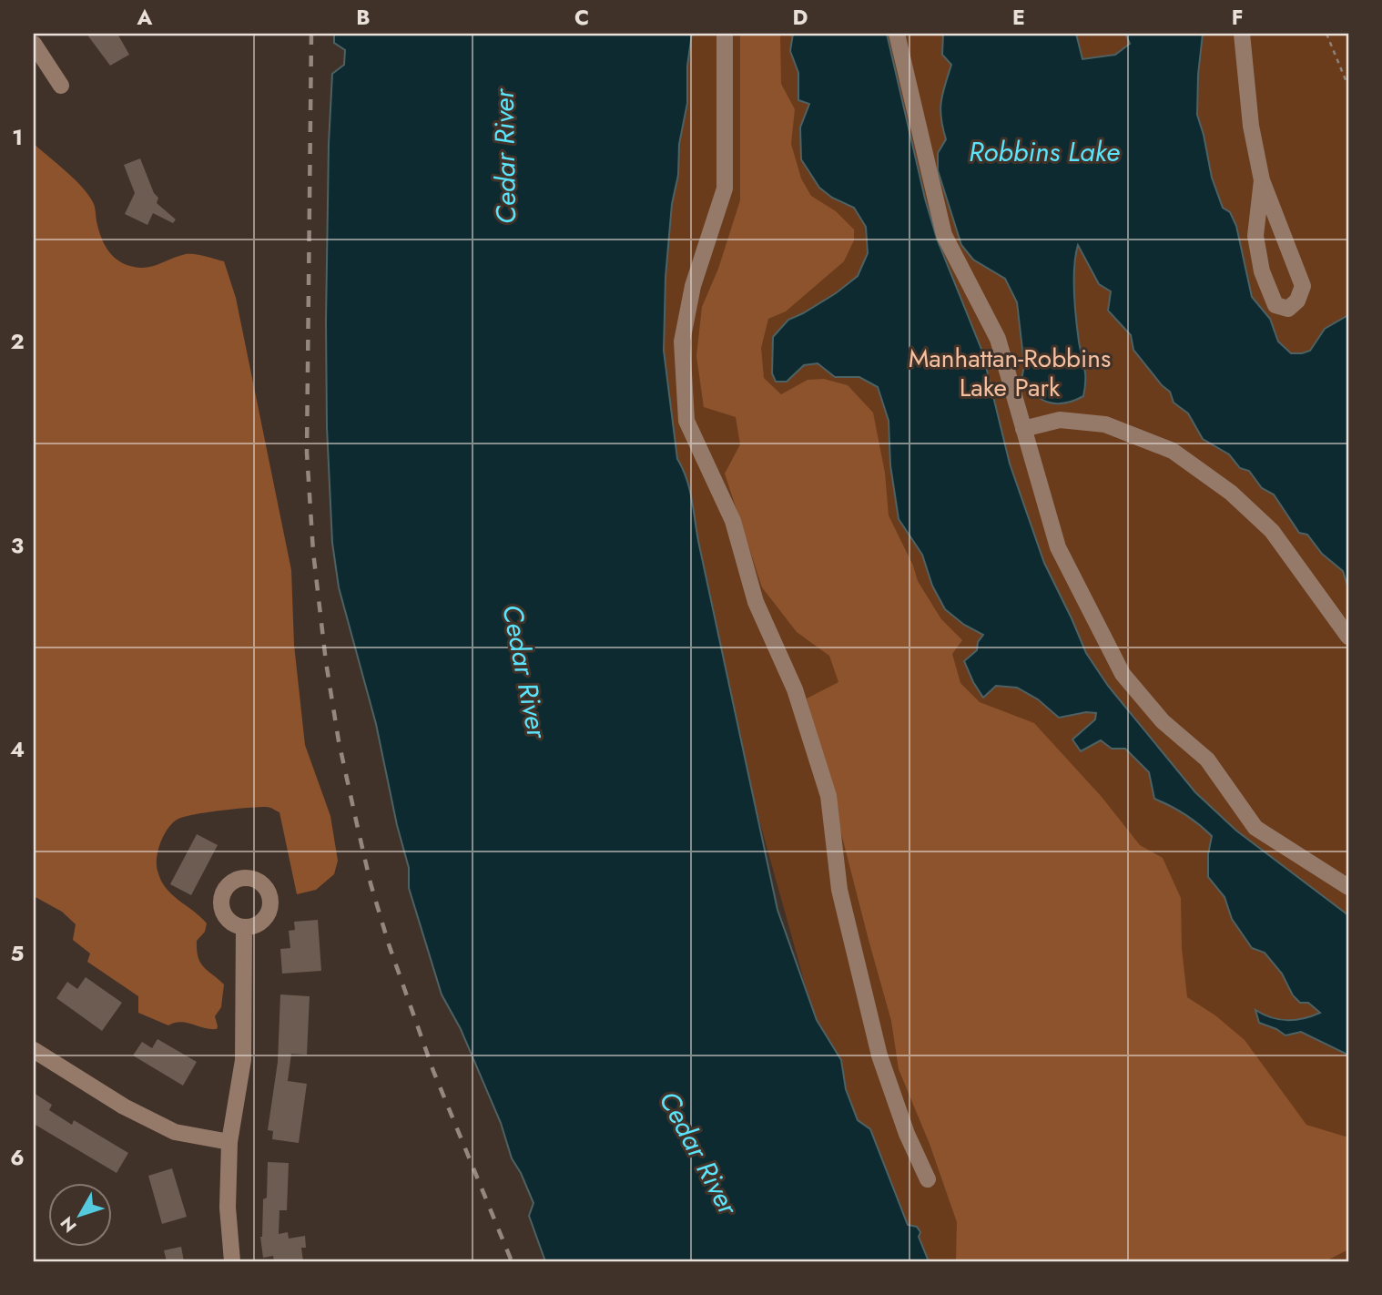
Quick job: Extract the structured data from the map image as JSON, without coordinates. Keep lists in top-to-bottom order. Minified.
{"water":["Robbins Lake","Cedar River"],"parks":["Manhattan-Robbins Lake Park"],"north":"bottom left","grid":{"columns":["A","B","C","D","E","F"],"rows":["1","2","3","4","5","6"]}}
